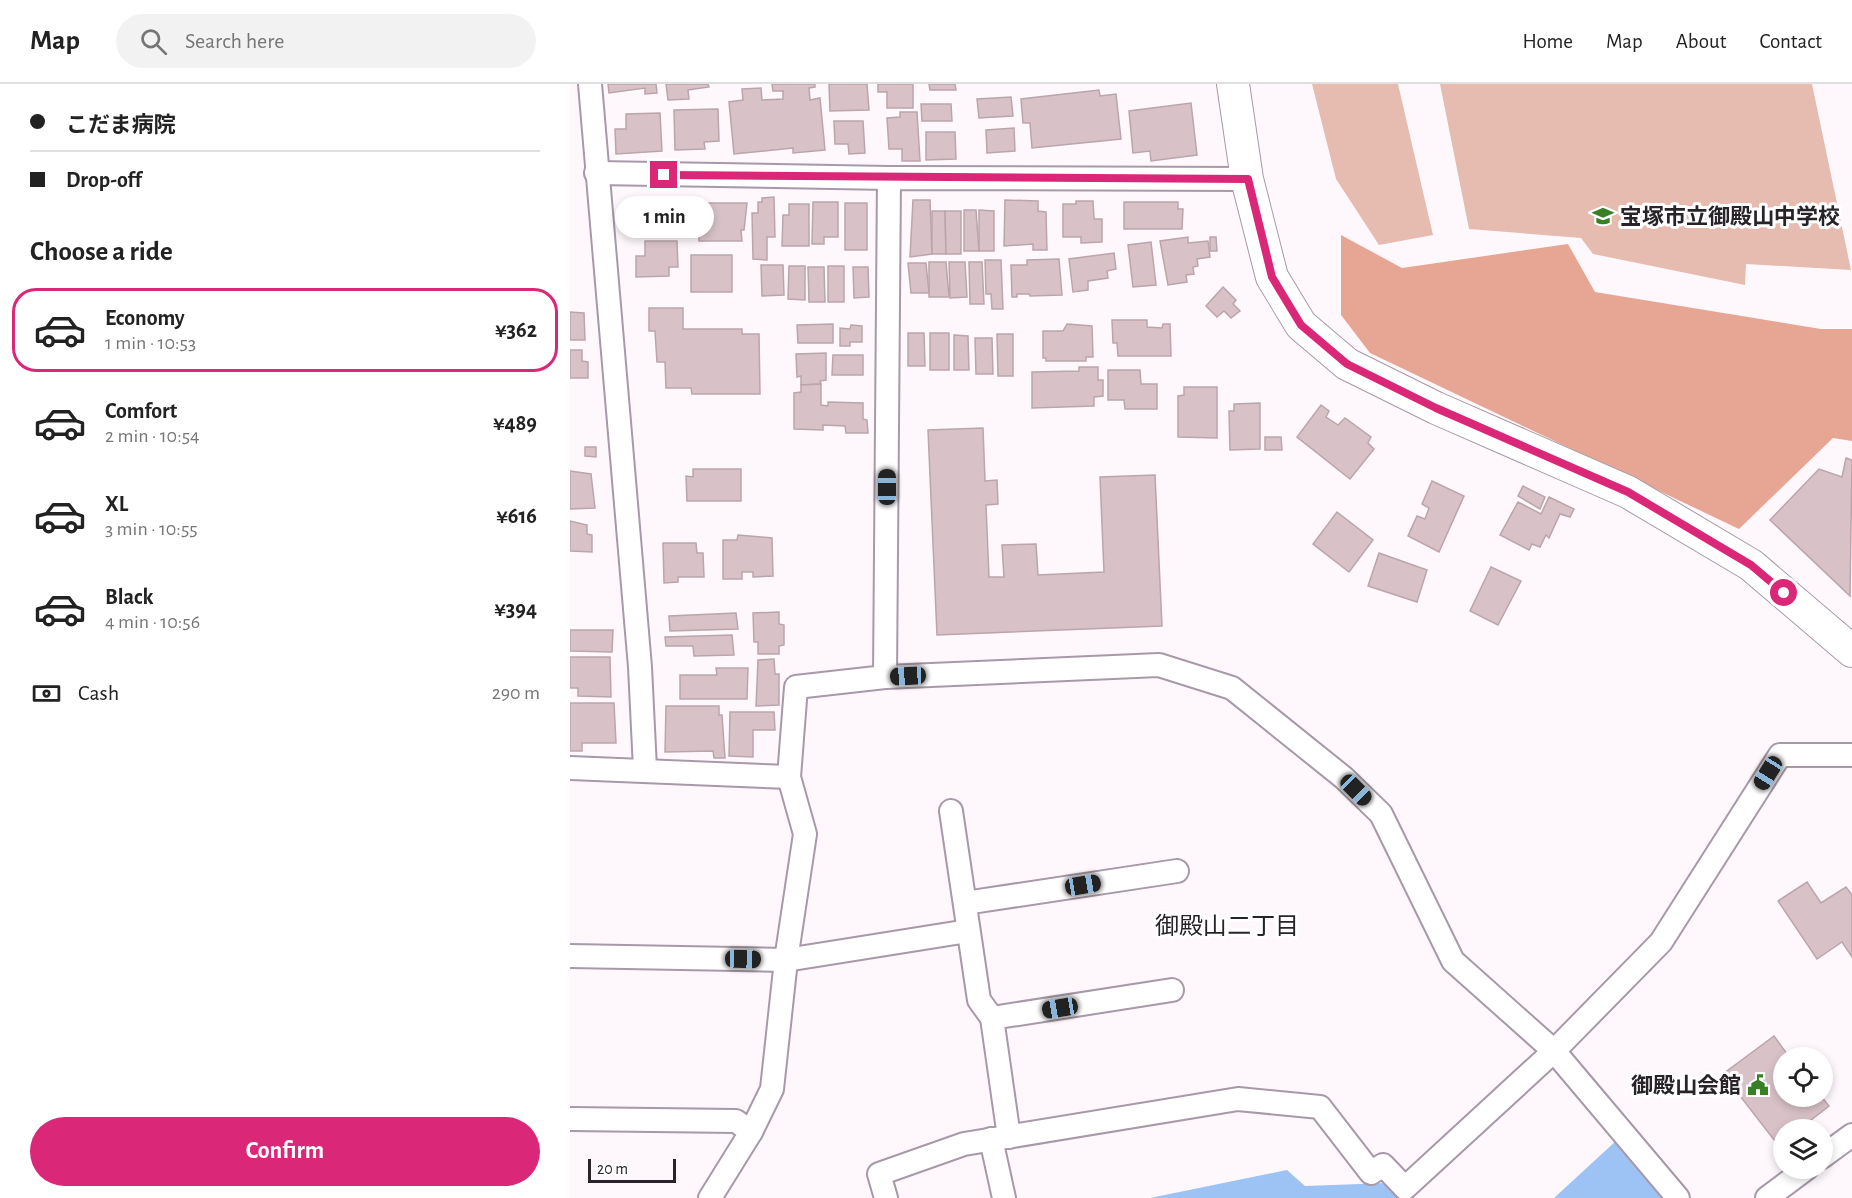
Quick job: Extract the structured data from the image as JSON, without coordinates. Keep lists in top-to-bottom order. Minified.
{"districts":["御殿山二丁目"],"places":{"school or university":["宝塚市立御殿山中学校"],"public building":["御殿山会館"]},"scale_bar":"20 m","page":{"header":"Map","search":"Search here","nav":["Home","Map","About","Contact"],"banner":["こだま病院","Drop-off"],"bubble":"1 min","heading":"Choose a ride","list":[{"name":"Economy","note":"1 min · 10:53","value":"¥362"},{"name":"Comfort","note":"2 min · 10:54","value":"¥489"},{"name":"XL","note":"3 min · 10:55","value":"¥616"},{"name":"Black","note":"4 min · 10:56","value":"¥394"}],"pay":["Cash","290 m"],"buttons":"Confirm","scale":"20 m"}}
